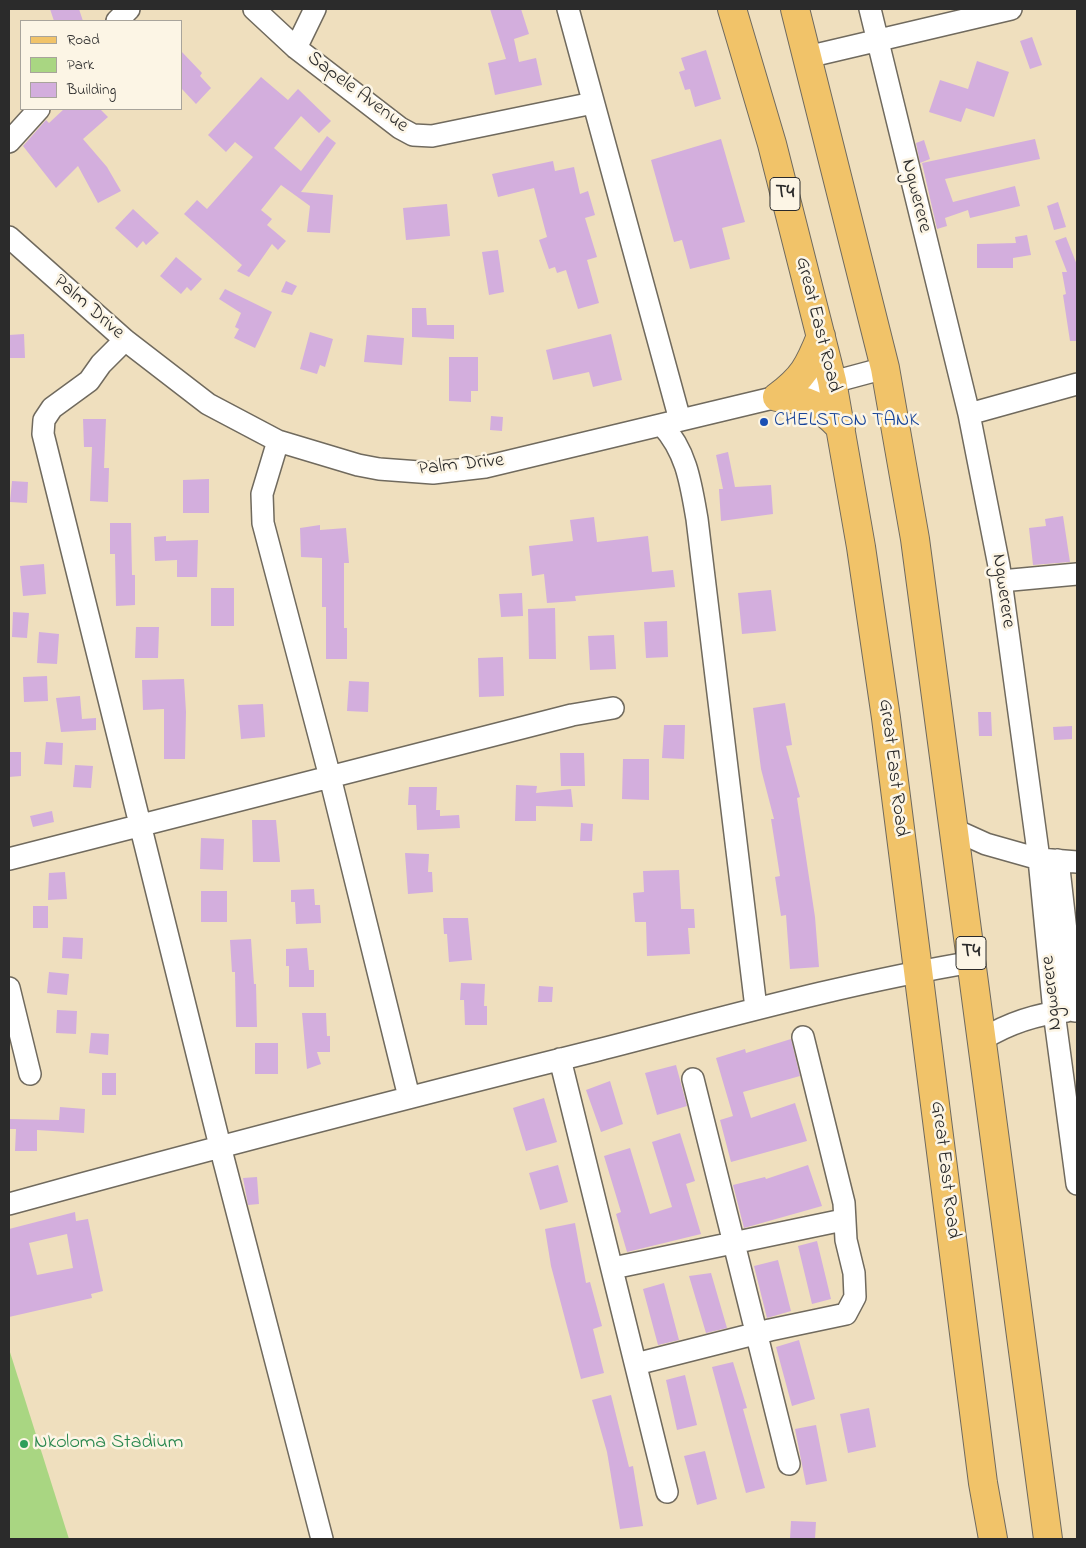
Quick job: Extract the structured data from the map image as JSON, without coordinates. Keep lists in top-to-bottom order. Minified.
{"streets":{"main road":["T4","Great East Road"],"street":["Sapele Avenue","Ngwerere","Palm Drive"]},"crossings":[["T4","Palm Drive"],["Palm Drive","Great East Road"]],"places":["CHELSTON TANK","Nkoloma Stadium"],"legend":["Road","Park","Building"]}
